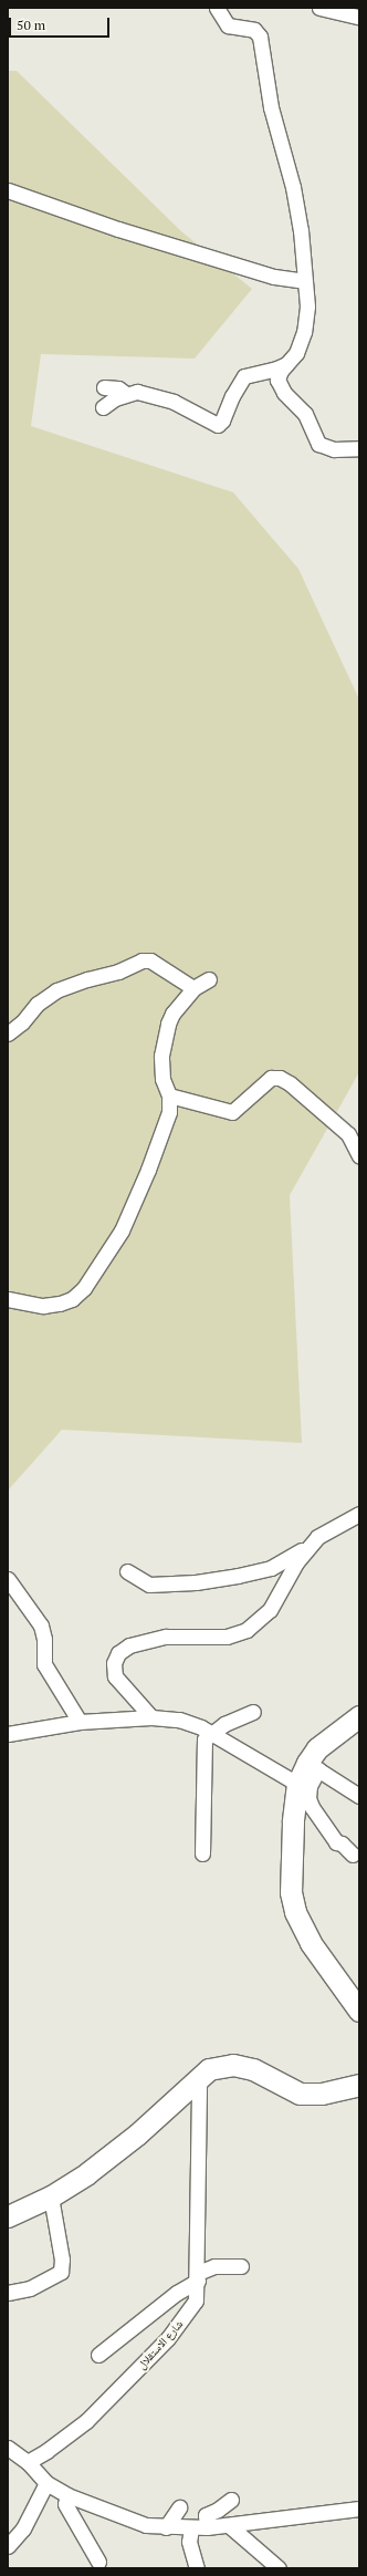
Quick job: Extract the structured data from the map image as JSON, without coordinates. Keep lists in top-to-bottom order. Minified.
{"streets":{"street":["شارع الاستقلال"]},"scale_bar":"50 m"}
